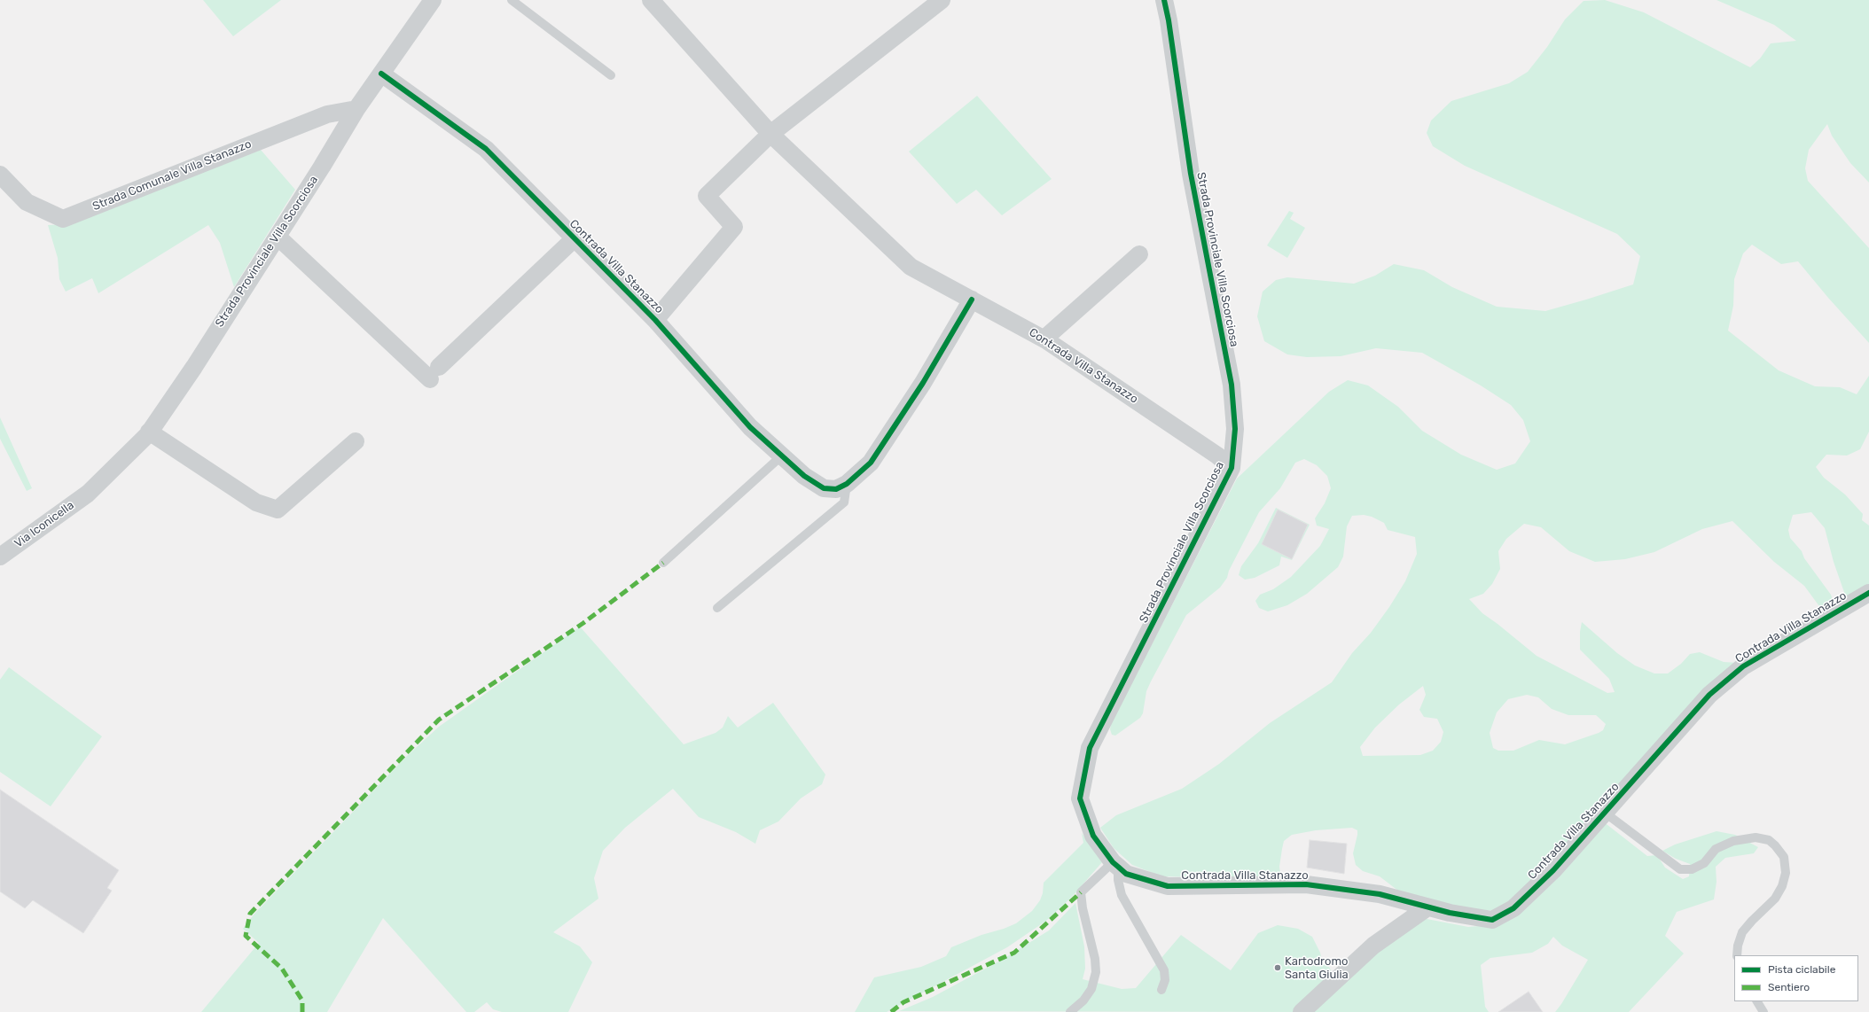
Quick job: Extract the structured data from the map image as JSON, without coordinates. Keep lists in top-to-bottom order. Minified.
{"streets":{"street":["Strada Comunale Villa Stanazzo","Strada Provinciale Villa Scorciosa","Contrada Villa Stanazzo","Via Iconicella"]},"crossings":[["Strada Comunale Villa Stanazzo","Strada Provinciale Villa Scorciosa"],["Strada Provinciale Villa Scorciosa","Contrada Villa Stanazzo"],["Strada Provinciale Villa Scorciosa","Via Iconicella"]],"places":["Kartodromo Santa Giulia"],"legend":["Pista ciclabile","Sentiero"]}
